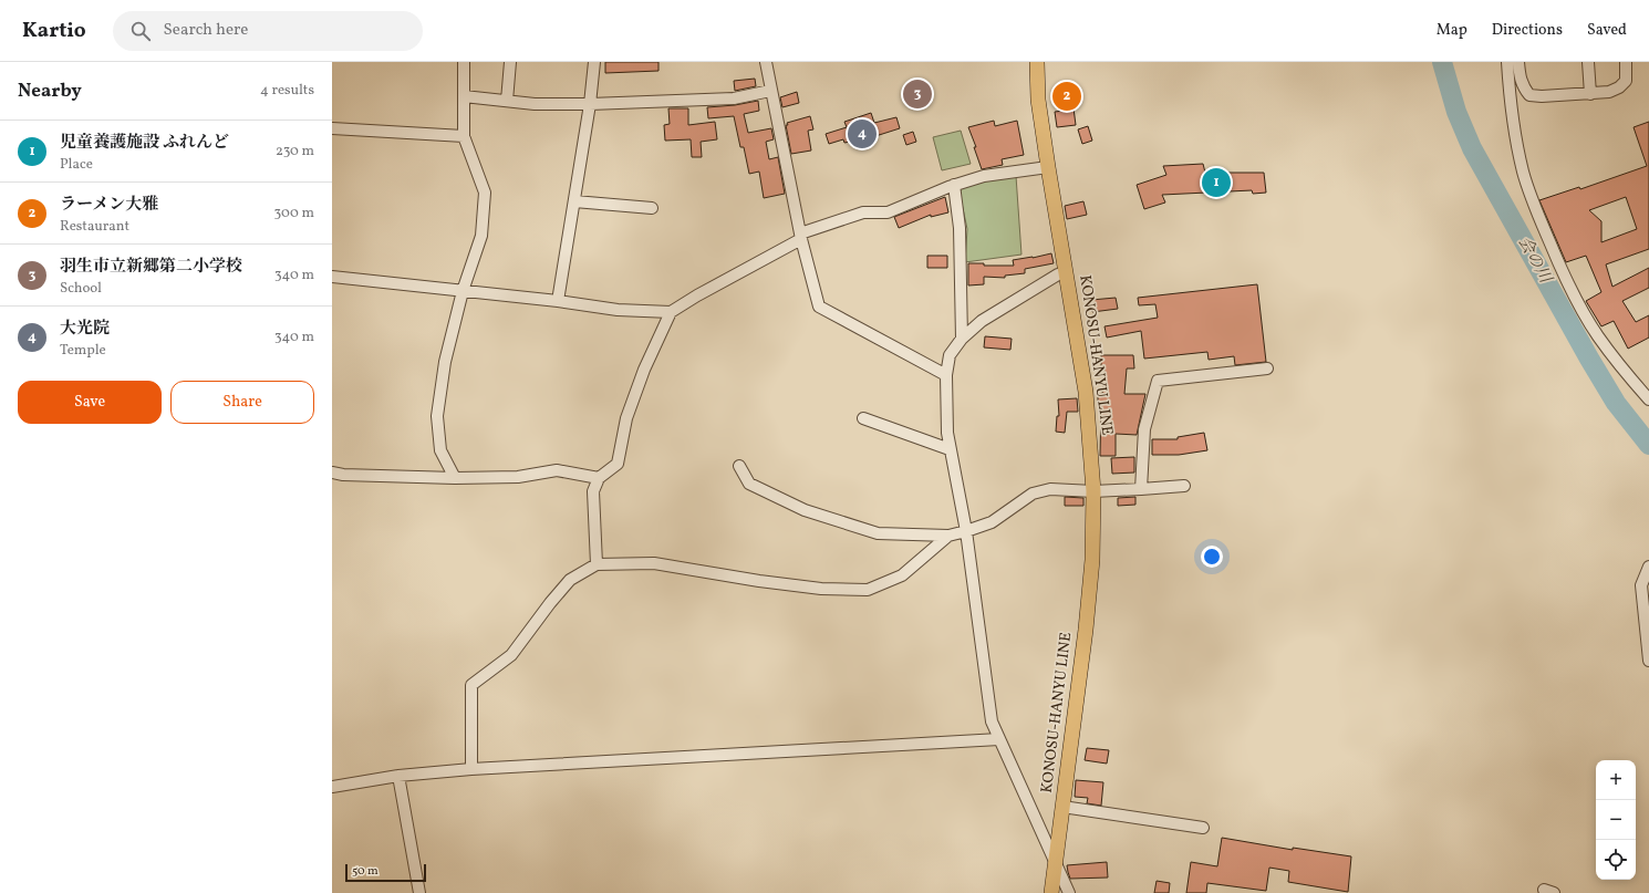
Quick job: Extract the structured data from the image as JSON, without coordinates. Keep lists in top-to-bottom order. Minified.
{"streets":{"main road":["KONOSU-HANYU LINE"]},"water":["会の川"],"scale_bar":"50 m","page":{"header":"Kartio","search":"Search here","nav":["Map","Directions","Saved"],"heading":["Nearby","4 results"],"pins":["3","2","4","1"],"list":[{"mark":"1","name":"児童養護施設 ふれんど","note":"Place","value":"230 m"},{"mark":"2","name":"ラーメン大雅","note":"Restaurant","value":"300 m"},{"mark":"3","name":"羽生市立新郷第二小学校","note":"School","value":"340 m"},{"mark":"4","name":"大光院","note":"Temple","value":"340 m"}],"buttons":["Save","Share"],"map_buttons":["+","−"],"scale":"50 m"}}
